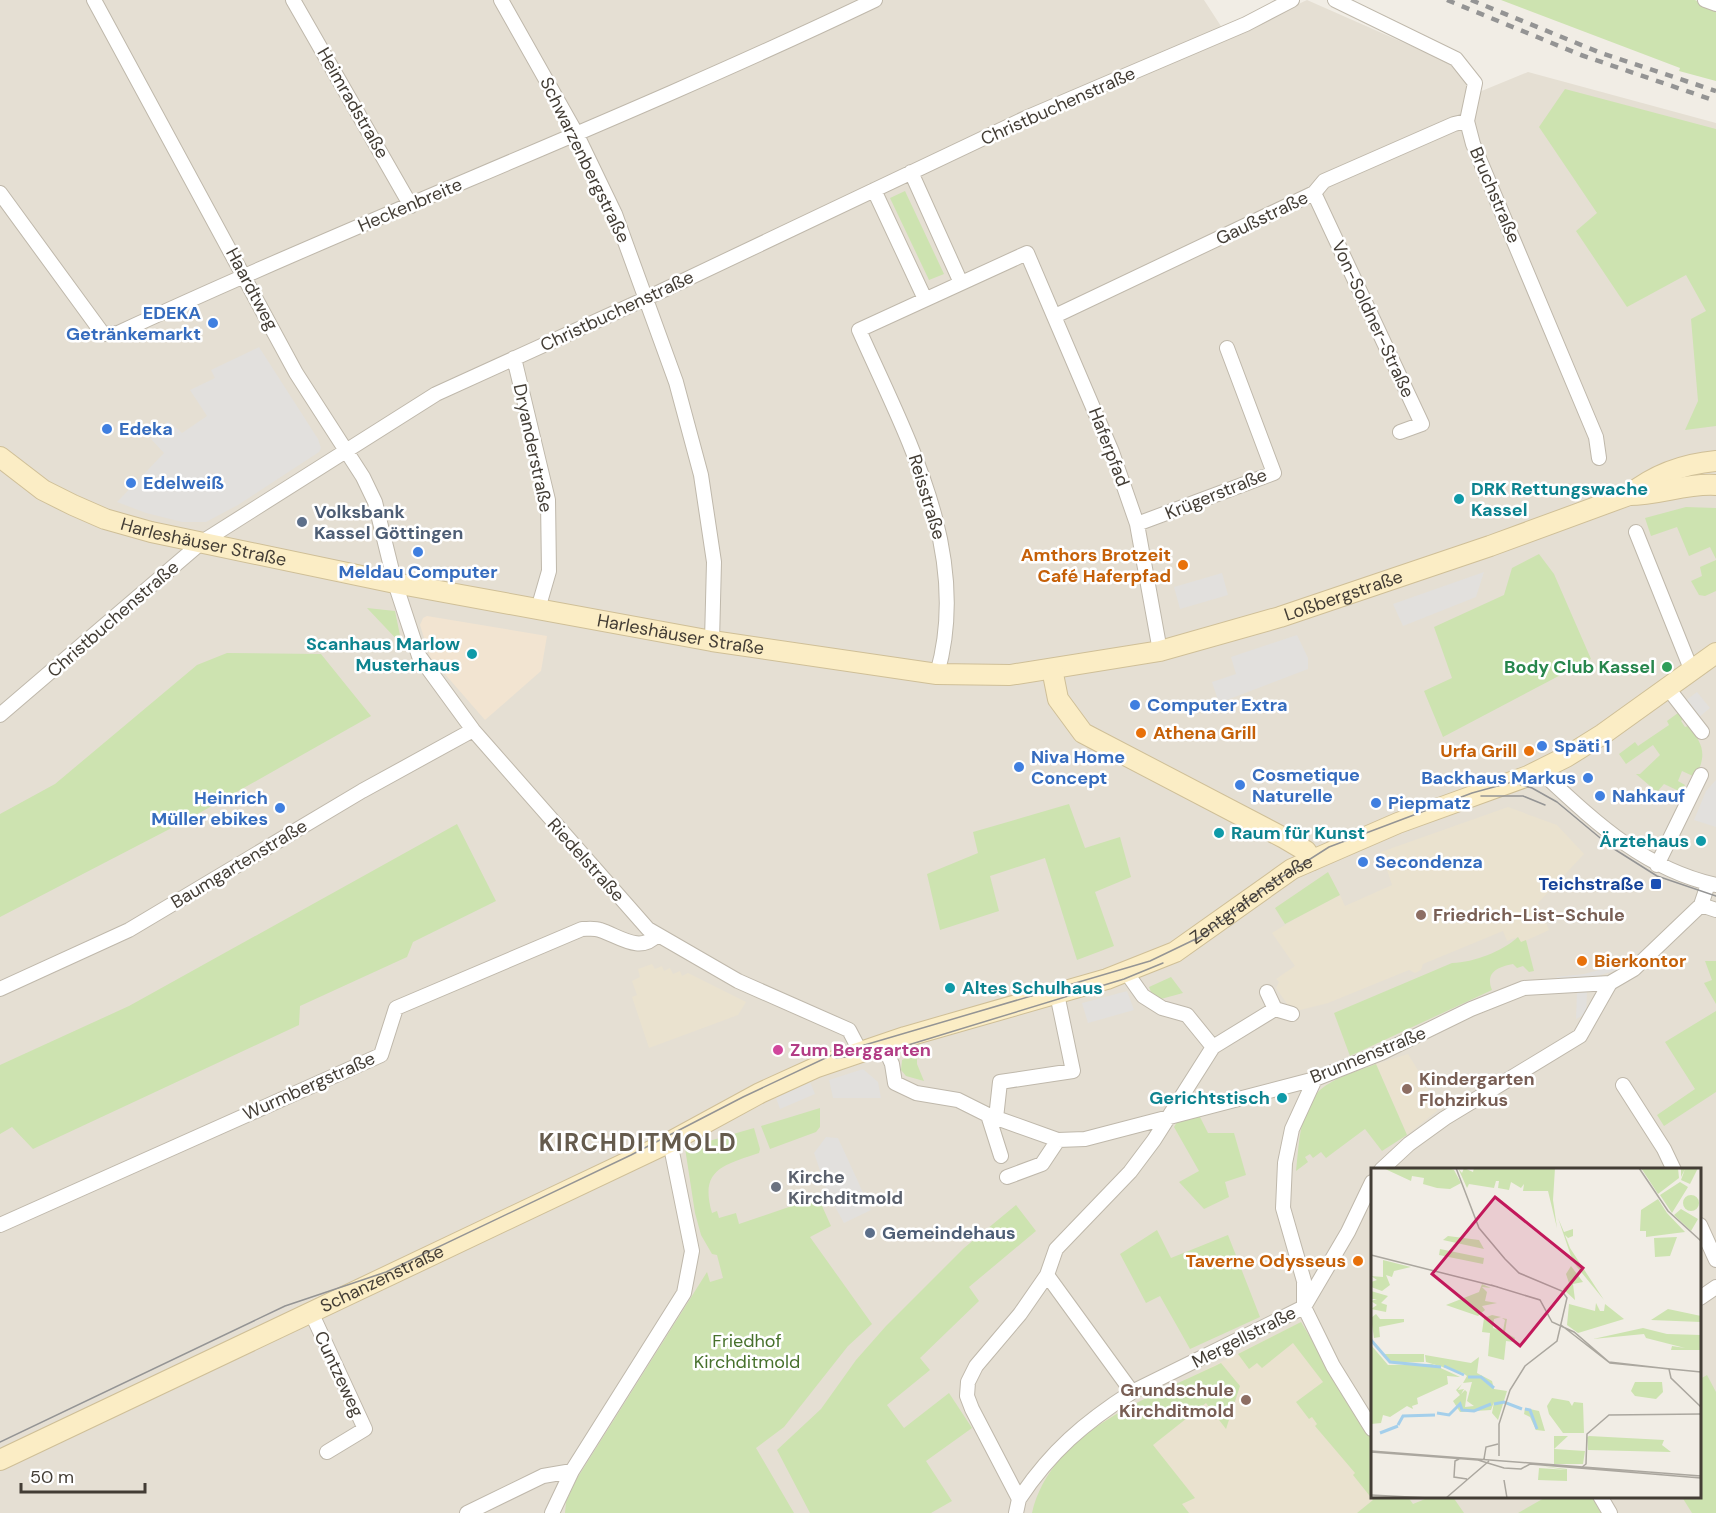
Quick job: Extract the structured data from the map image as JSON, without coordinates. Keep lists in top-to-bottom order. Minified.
{"streets":{"street":["Heimradstraße","Christbuchenstraße","Schwarzenbergstraße","Bruchstraße","Heckenbreite","Gaußstraße","Haardtweg","Von-Soldner-Straße","Haferpfad","Dryanderstraße","Krügerstraße","Reisstraße","Harleshäuser Straße","Loßbergstraße","Riedelstraße","Baumgartenstraße","Zentgrafenstraße","Brunnenstraße","Wurmbergstraße","Schanzenstraße","Mergellstraße","Cuntzeweg"]},"crossings":[["Heimradstraße","Heckenbreite"],["Christbuchenstraße","Schwarzenbergstraße"],["Christbuchenstraße","Haardtweg"],["Christbuchenstraße","Dryanderstraße"],["Christbuchenstraße","Harleshäuser Straße"],["Schwarzenbergstraße","Heckenbreite"],["Schwarzenbergstraße","Harleshäuser Straße"],["Bruchstraße","Gaußstraße"],["Heckenbreite","Haardtweg"],["Gaußstraße","Von-Soldner-Straße"],["Gaußstraße","Haferpfad"],["Haardtweg","Harleshäuser Straße"],["Haardtweg","Riedelstraße"],["Haferpfad","Krügerstraße"],["Haferpfad","Loßbergstraße"],["Dryanderstraße","Harleshäuser Straße"],["Reisstraße","Harleshäuser Straße"],["Harleshäuser Straße","Loßbergstraße"],["Harleshäuser Straße","Riedelstraße"],["Riedelstraße","Baumgartenstraße"],["Riedelstraße","Zentgrafenstraße"],["Riedelstraße","Wurmbergstraße"],["Zentgrafenstraße","Brunnenstraße"],["Zentgrafenstraße","Schanzenstraße"],["Schanzenstraße","Cuntzeweg"]],"districts":["KIRCHDITMOLD"],"parks":["Friedhof Kirchditmold"],"places":{"other":["EDEKA Getränkemarkt","Edeka","Edelweiß","DRK Rettungswache Kassel","Volksbank Kassel Göttingen","Meldau Computer","Amthors Brotzeit Café Haferpfad","Scanhaus Marlow Musterhaus","Body Club Kassel","Computer Extra","Athena Grill","Späti 1","Urfa Grill","Niva Home Concept","Backhaus Markus","Cosmetique Naturelle","Nahkauf","Piepmatz","Heinrich Müller ebikes","Raum für Kunst","Ärztehaus","Secondenza","Friedrich-List-Schule","Bierkontor","Altes Schulhaus","Zum Berggarten","Kindergarten Flohzirkus","Gerichtstisch","Kirche Kirchditmold","Gemeindehaus","Taverne Odysseus","Grundschule Kirchditmold"],"transit":["Teichstraße"]},"scale_bar":"50 m"}
